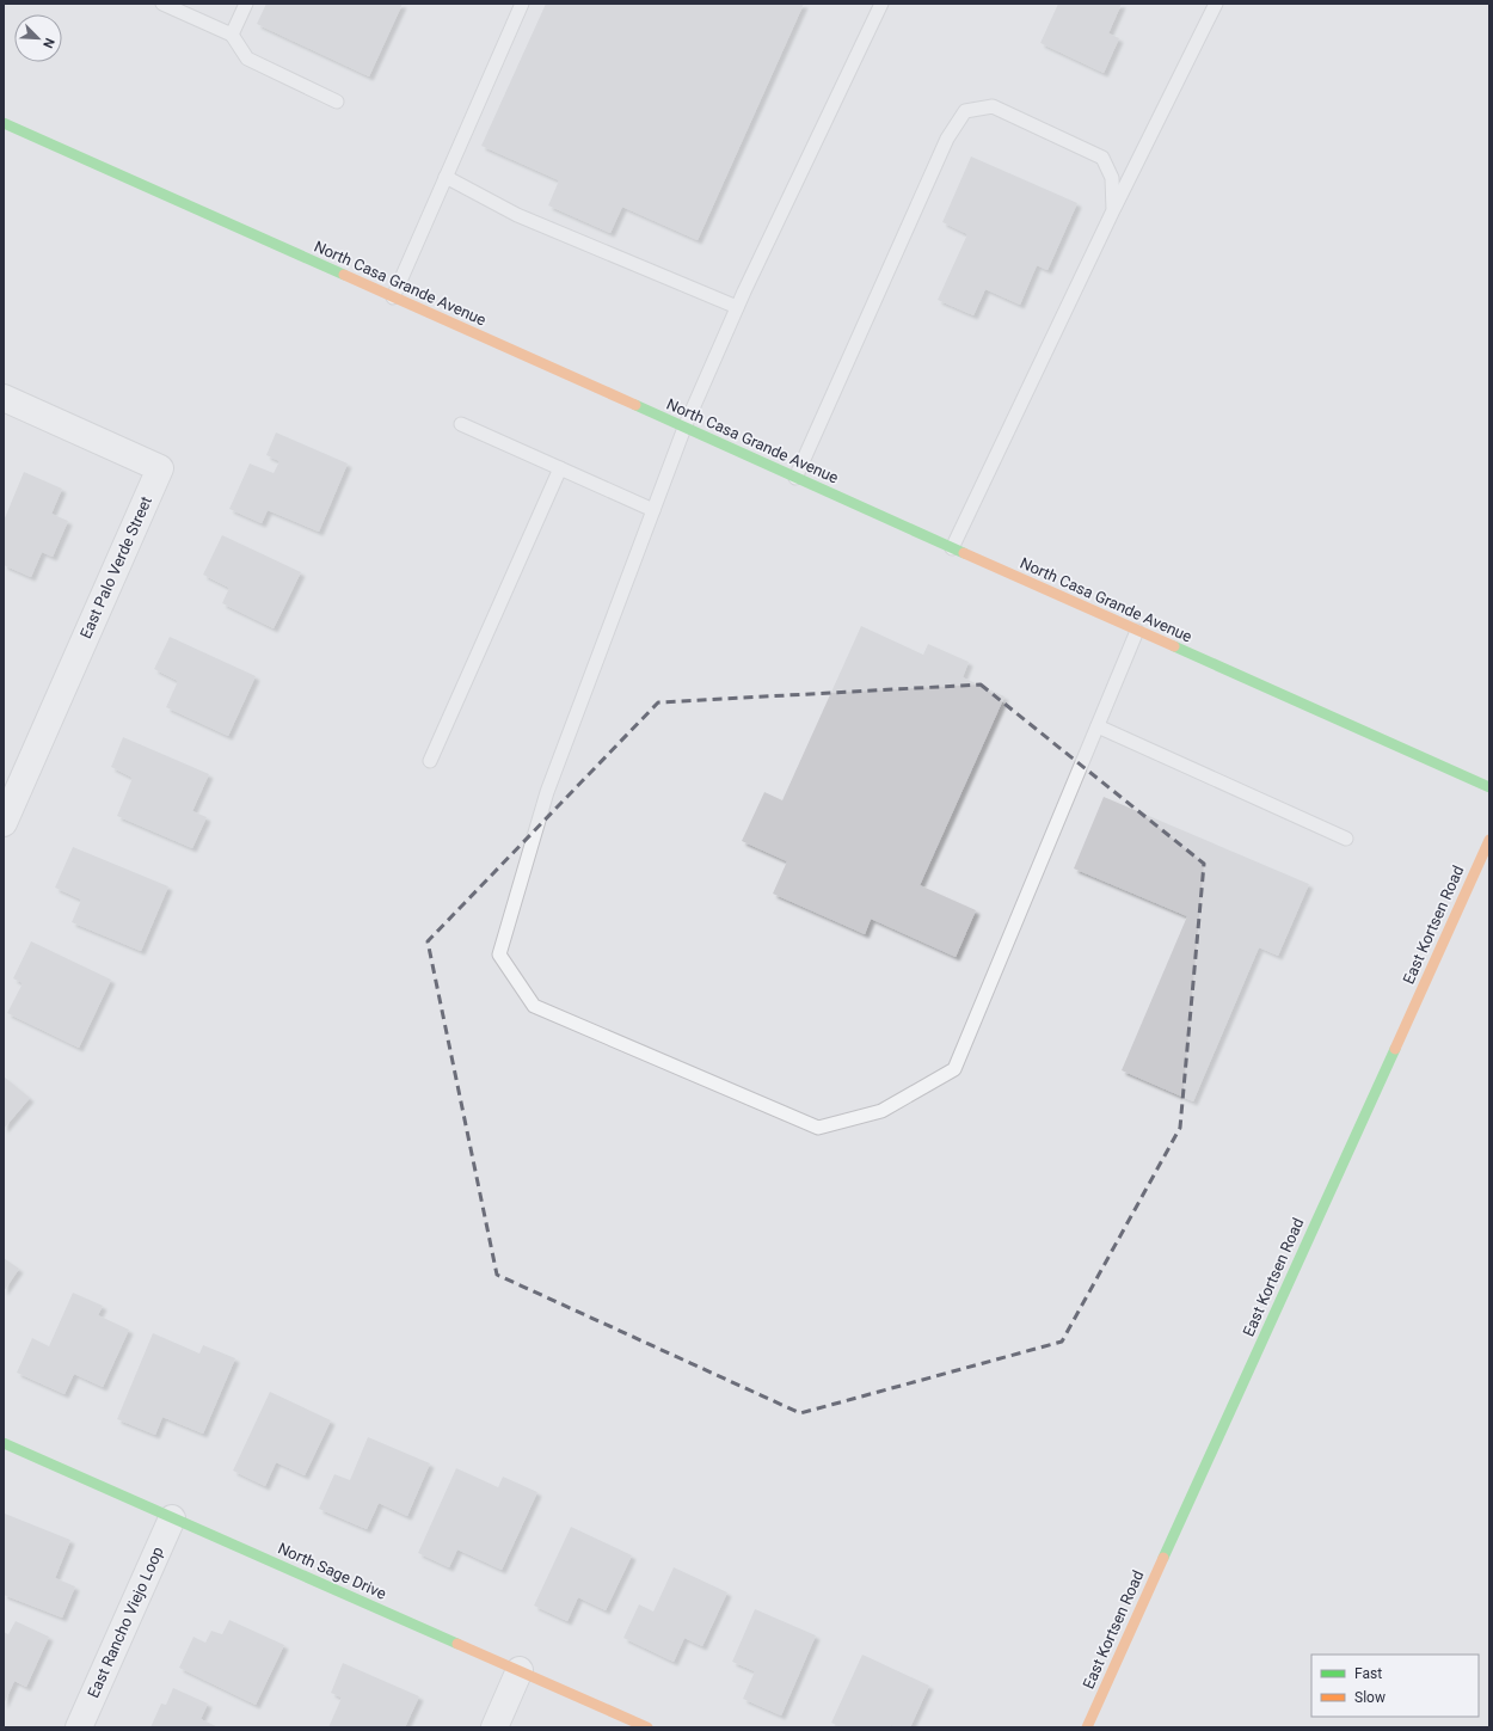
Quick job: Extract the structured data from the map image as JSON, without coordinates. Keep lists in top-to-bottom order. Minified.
{"streets":{"street":["North Casa Grande Avenue","East Palo Verde Street","East Kortsen Road","North Sage Drive","East Rancho Viejo Loop"]},"crossings":[["North Sage Drive","East Rancho Viejo Loop"]],"legend":["Fast","Slow"],"north":"bottom right"}
